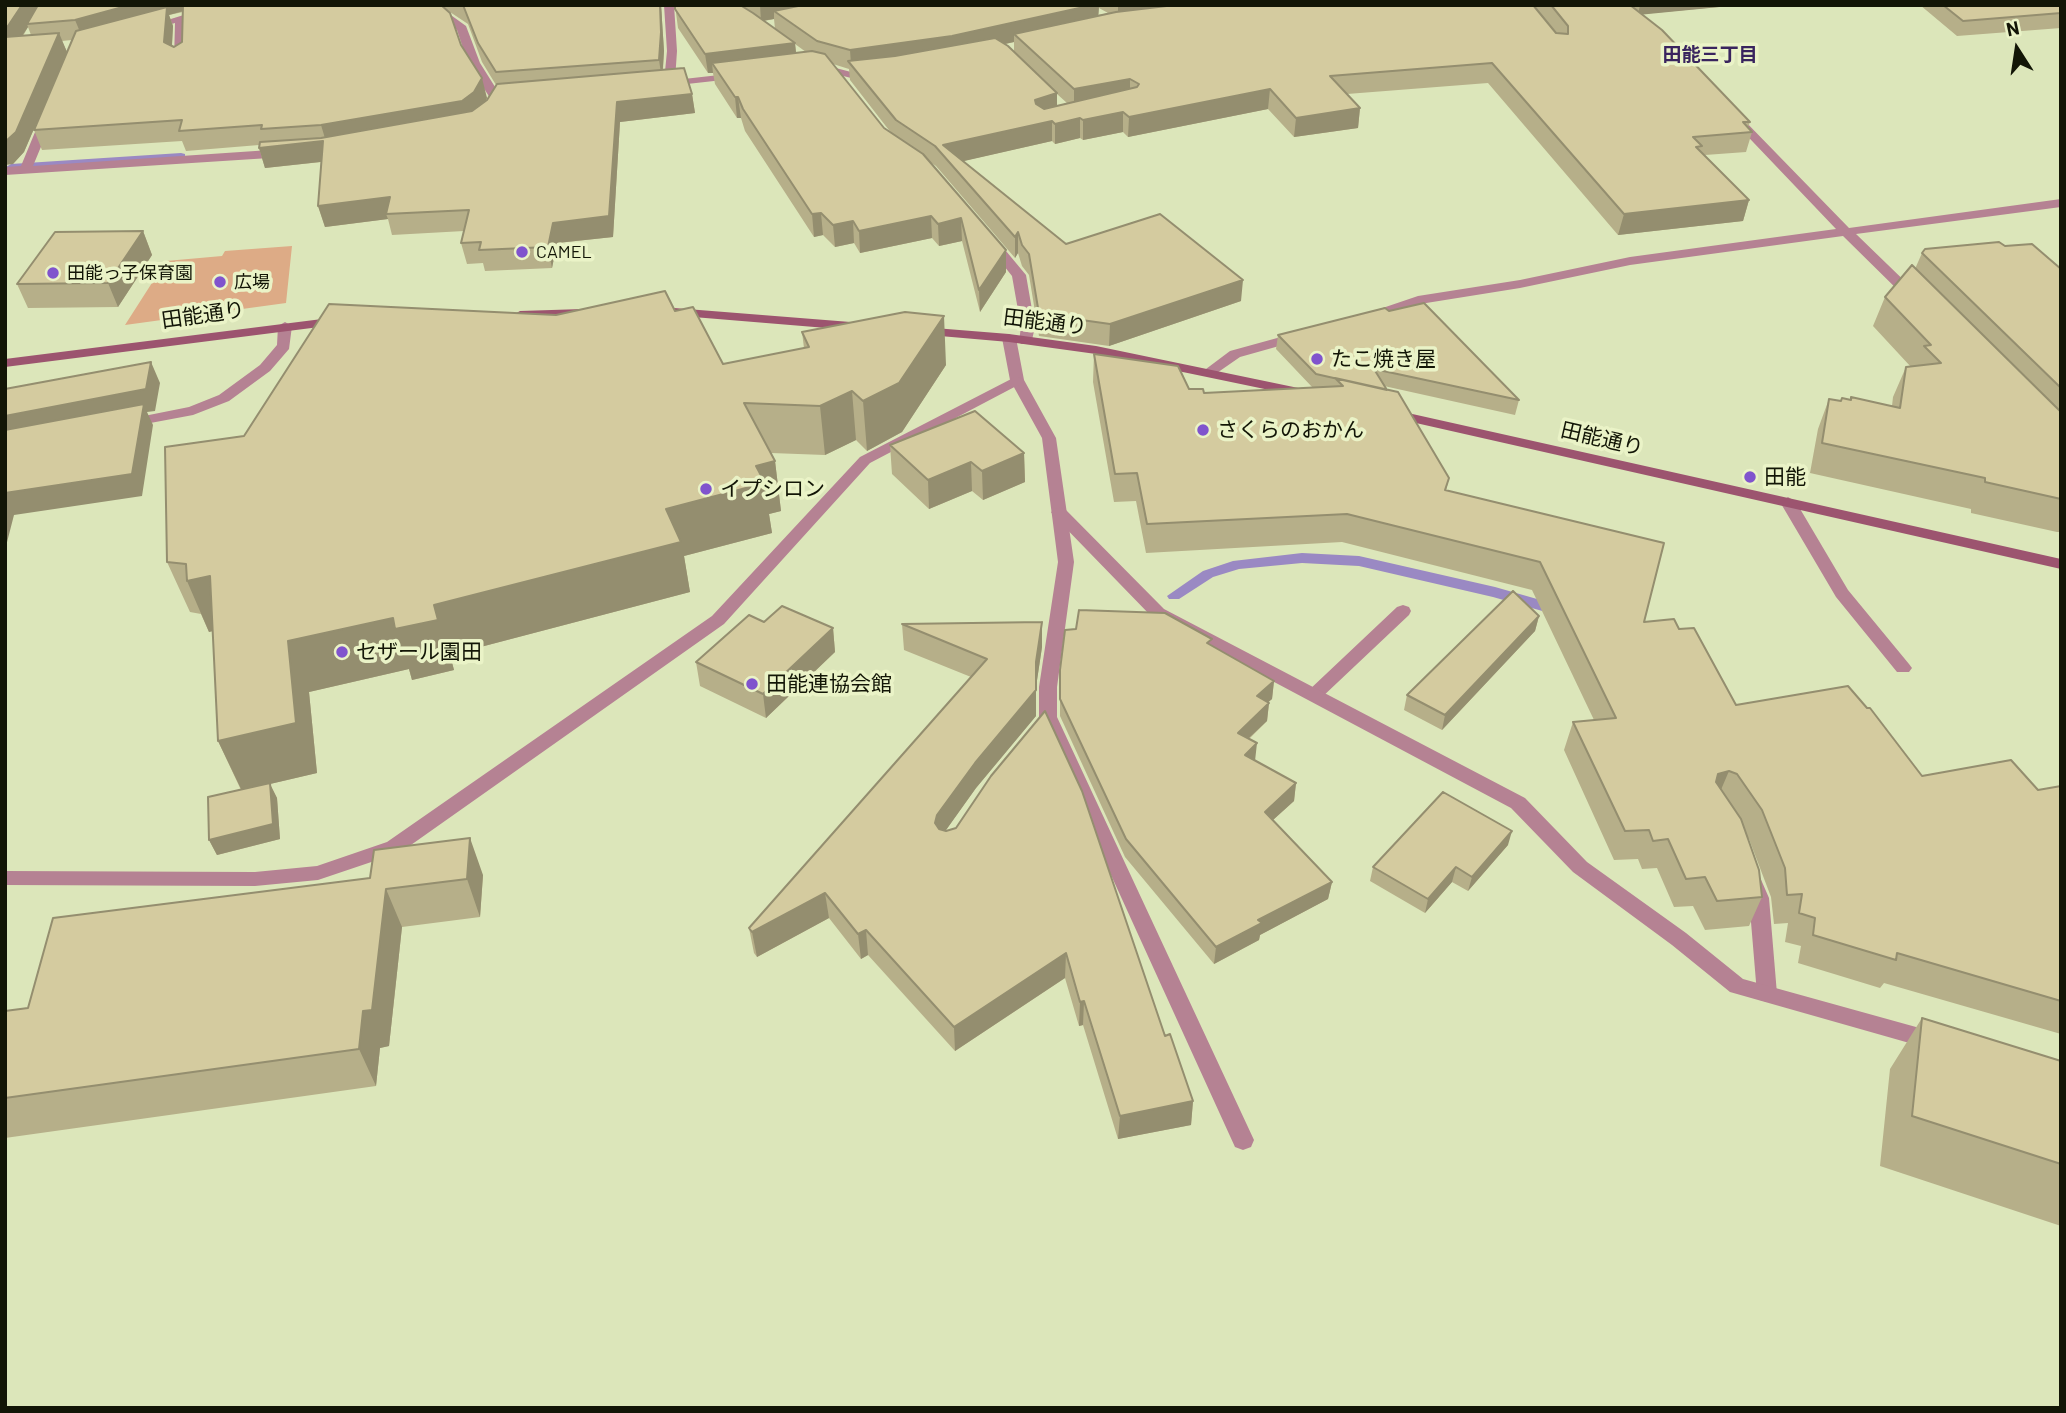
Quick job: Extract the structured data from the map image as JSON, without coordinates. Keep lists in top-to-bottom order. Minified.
{"streets":{"street":["田能通り"]},"districts":["田能三丁目"],"places":["CAMEL","田能っ子保育園","広場","たこ焼き屋","さくらのおかん","田能","イプシロン","セザール園田","田能連協会館"],"north":"top"}
